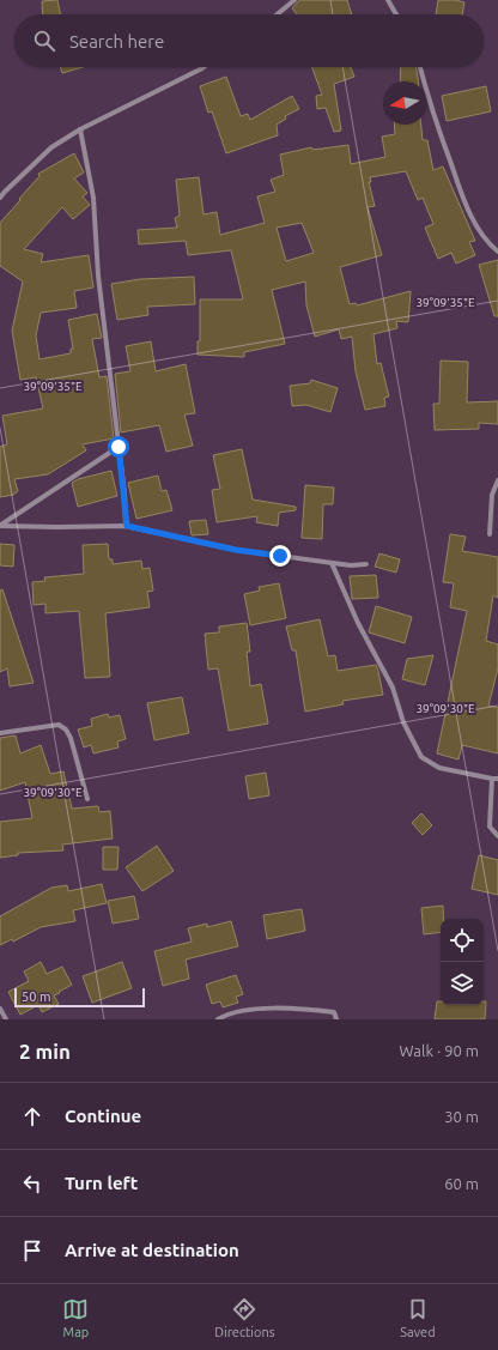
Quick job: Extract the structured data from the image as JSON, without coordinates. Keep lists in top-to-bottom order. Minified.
{"scale_bar":"50 m","north":"left","page":{"search":"Search here","scale":"50 m","heading":["2 min","Walk · 90 m"],"list":[["Continue","30 m"],["Turn left","60 m"],"Arrive at destination"],"nav":["Map","Directions","Saved"]},"coordinates":["39°09'35\"E","39°09'30\"E"]}
